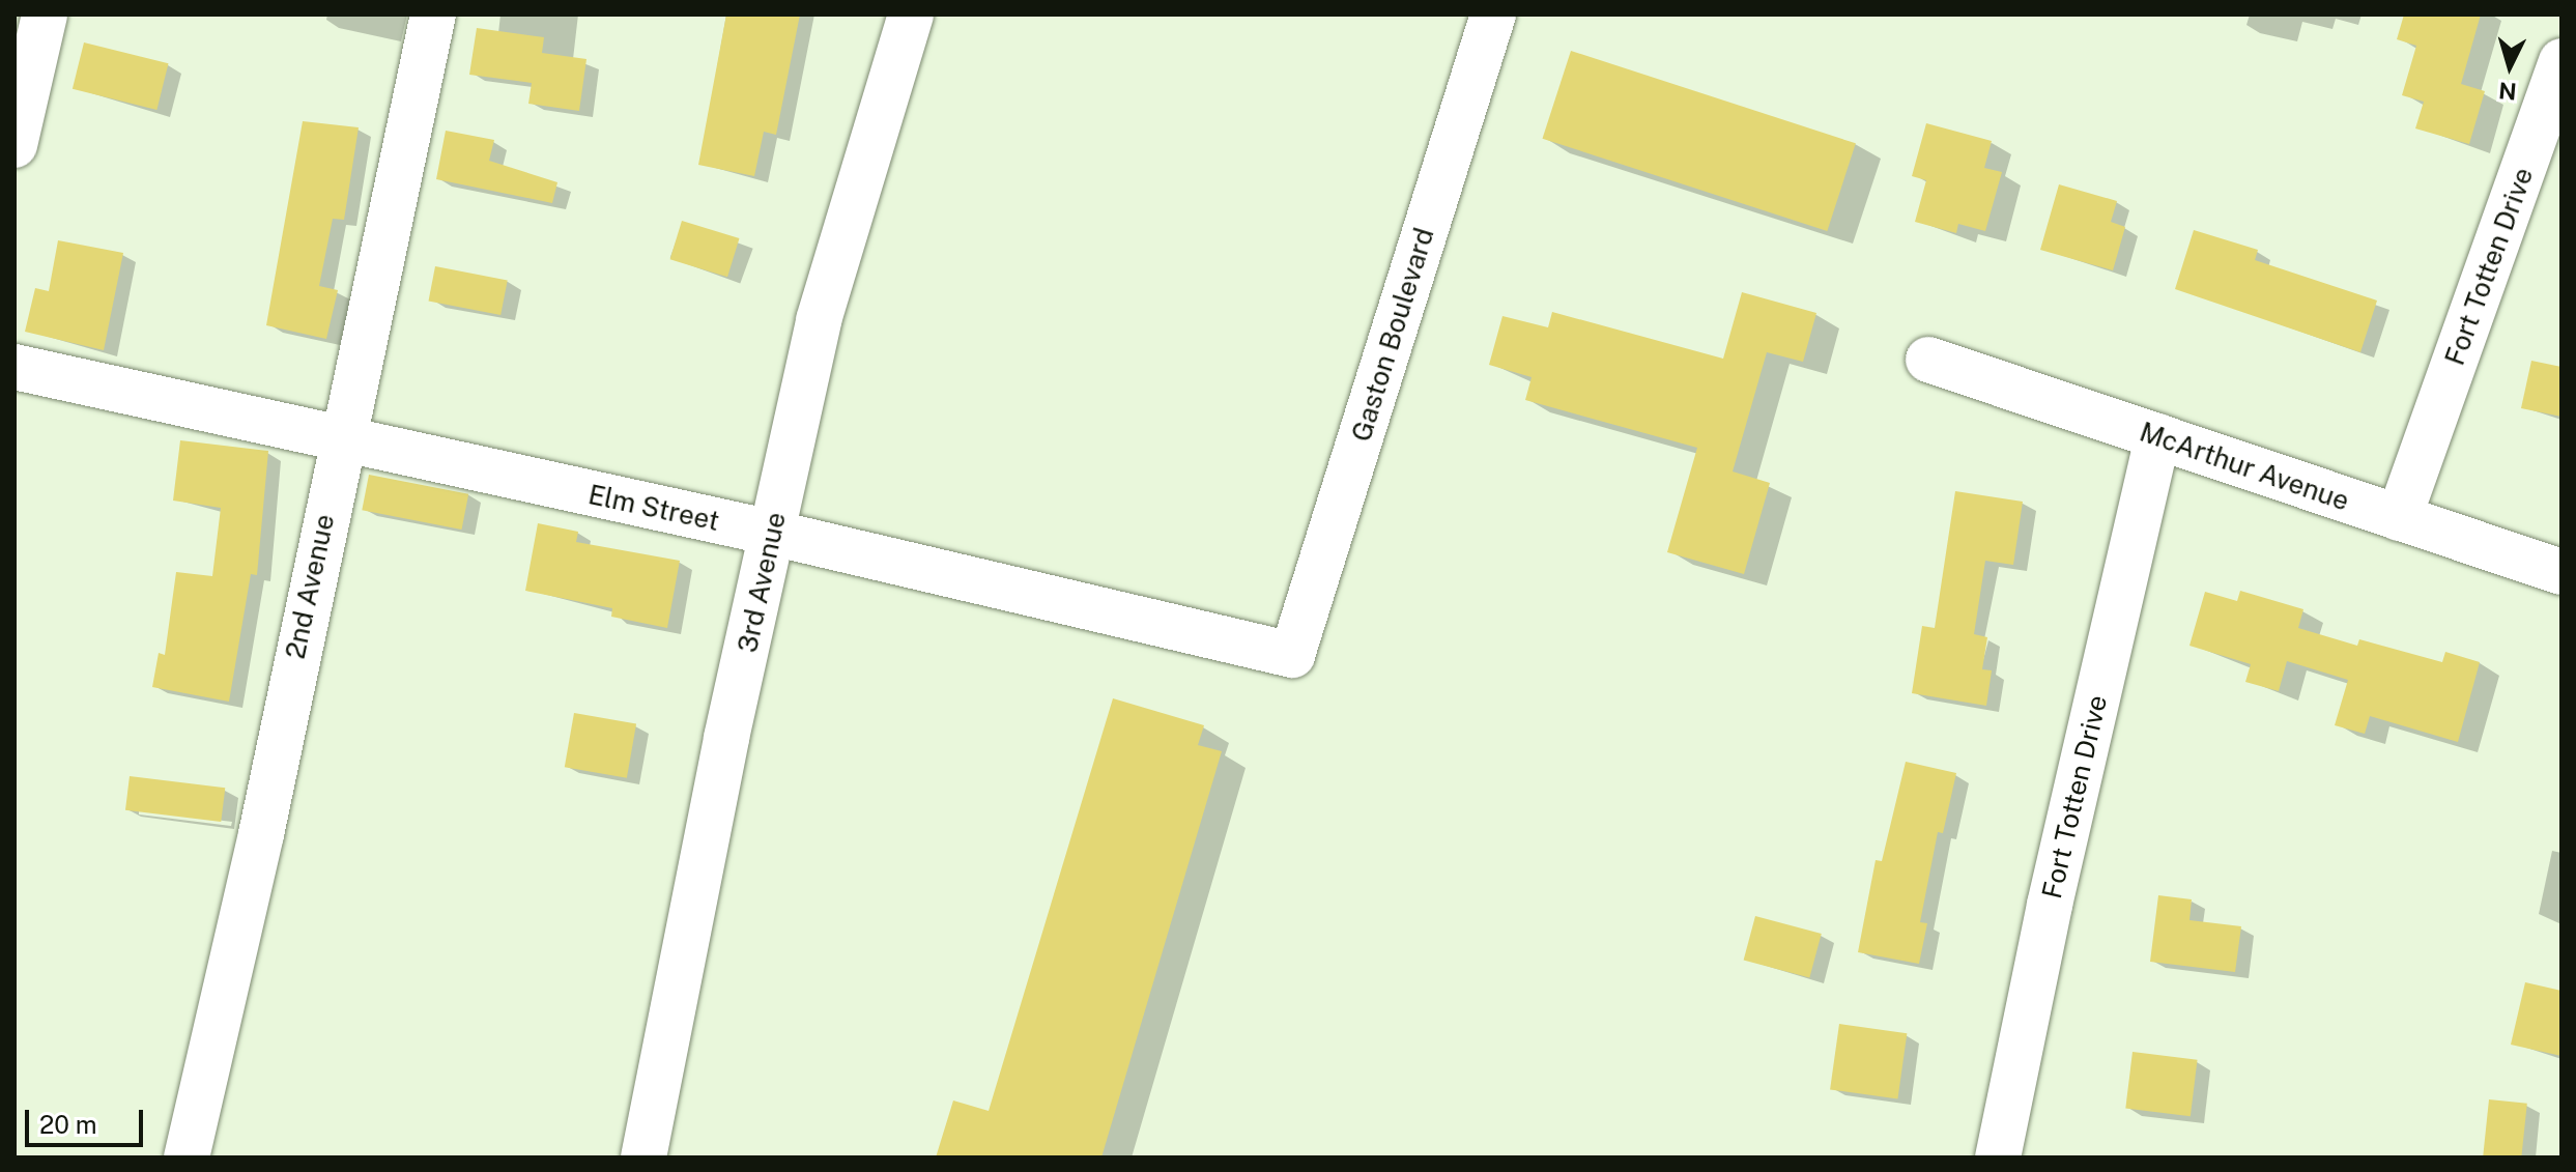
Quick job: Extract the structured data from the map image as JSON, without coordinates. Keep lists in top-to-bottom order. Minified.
{"streets":{"street":["Fort Totten Drive","Gaston Boulevard","McArthur Avenue","Elm Street","3rd Avenue","2nd Avenue"]},"crossings":[["Fort Totten Drive","McArthur Avenue"],["Gaston Boulevard","Elm Street"],["Elm Street","3rd Avenue"],["Elm Street","2nd Avenue"]],"scale_bar":"20 m","north":"bottom"}
